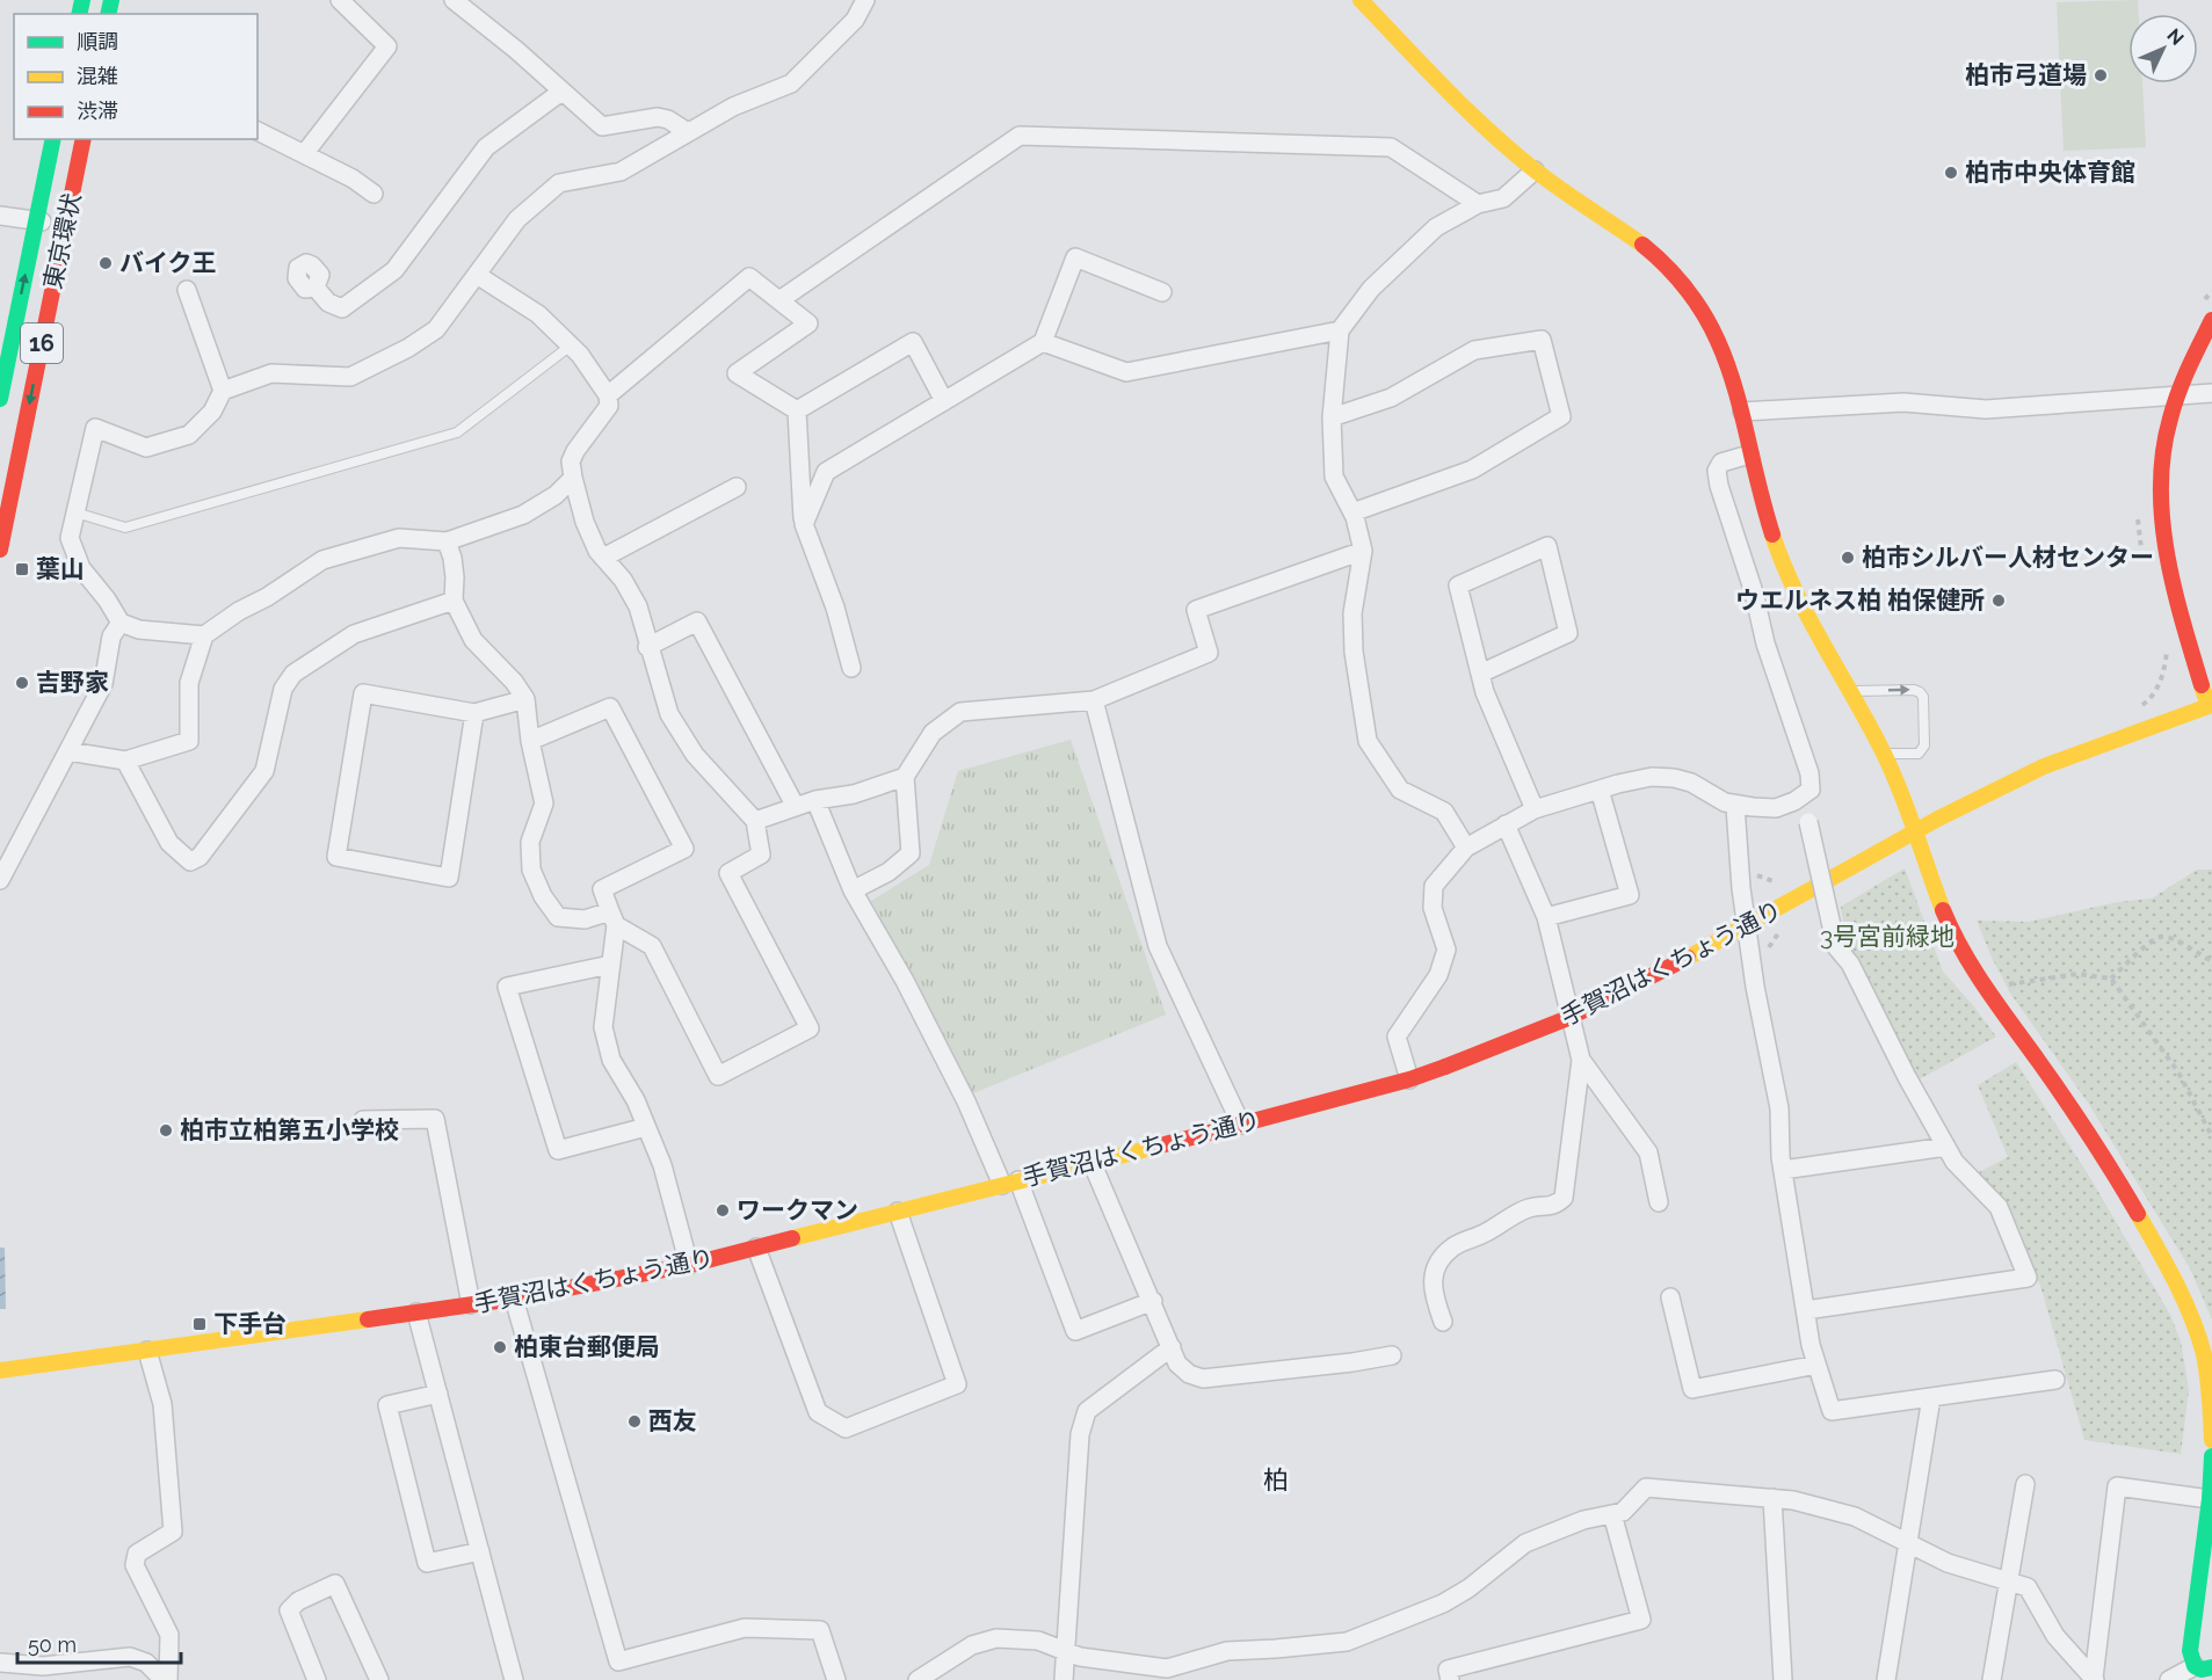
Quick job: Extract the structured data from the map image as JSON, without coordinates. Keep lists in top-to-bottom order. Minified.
{"streets":{"main road":["東京環状","16","手賀沼はくちょう通り"]},"districts":["柏"],"parks":["3号宮前緑地"],"places":{"other":["柏市弓道場","柏市中央体育館","バイク王","柏市シルバー人材センター","ウエルネス柏 柏保健所","吉野家","柏市立柏第五小学校","ワークマン","柏東台郵便局","西友"],"transit":["葉山","下手台"]},"legend":["順調","混雑","渋滞"],"scale_bar":"50 m","north":"top right"}
